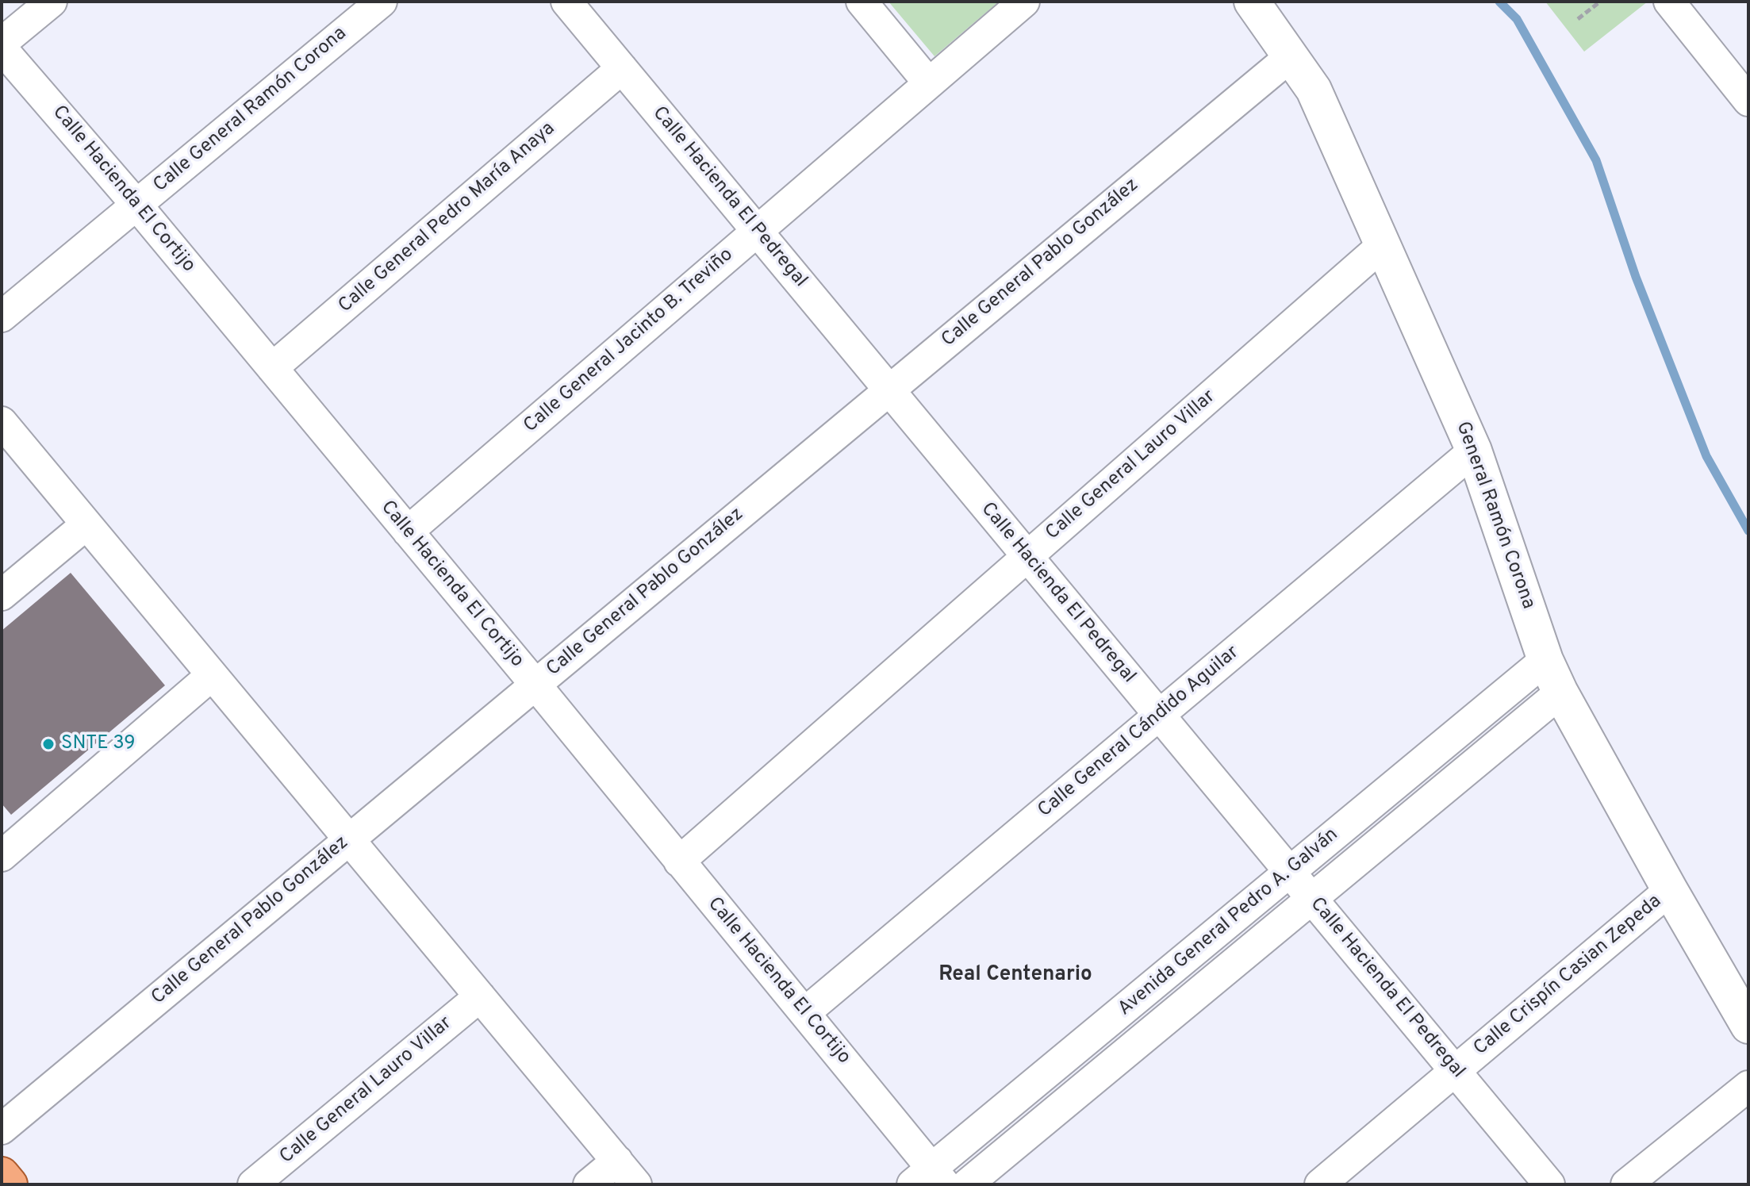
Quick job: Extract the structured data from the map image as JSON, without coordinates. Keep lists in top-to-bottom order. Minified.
{"streets":{"street":["Calle General Ramón Corona","Calle Hacienda El Cortijo","Calle Hacienda El Pedregal","Calle General Pedro María Anaya","Calle General Pablo González","Calle General Jacinto B. Treviño","Calle General Lauro Villar","General Ramón Corona","Calle General Cándido Aguilar","Avenida General Pedro A. Galván","Calle Crispín Casian Zepeda"]},"crossings":[["Calle General Ramón Corona","Calle Hacienda El Cortijo"],["Calle Hacienda El Cortijo","Calle General Pedro María Anaya"],["Calle Hacienda El Cortijo","Calle General Pablo González"],["Calle Hacienda El Cortijo","Calle General Jacinto B. Treviño"],["Calle Hacienda El Cortijo","Calle General Lauro Villar"],["Calle Hacienda El Cortijo","Calle General Cándido Aguilar"],["Calle Hacienda El Cortijo","Avenida General Pedro A. Galván"],["Calle Hacienda El Pedregal","Calle General Pedro María Anaya"],["Calle Hacienda El Pedregal","Calle General Pablo González"],["Calle Hacienda El Pedregal","Calle General Jacinto B. Treviño"],["Calle Hacienda El Pedregal","Calle General Lauro Villar"],["Calle Hacienda El Pedregal","Calle General Cándido Aguilar"],["Calle Hacienda El Pedregal","Avenida General Pedro A. Galván"],["Calle Hacienda El Pedregal","Calle Crispín Casian Zepeda"],["Calle General Pablo González","General Ramón Corona"],["Calle General Lauro Villar","General Ramón Corona"],["General Ramón Corona","Calle General Cándido Aguilar"],["General Ramón Corona","Avenida General Pedro A. Galván"],["General Ramón Corona","Calle Crispín Casian Zepeda"]],"districts":["Real Centenario"],"places":["SNTE 39"]}
